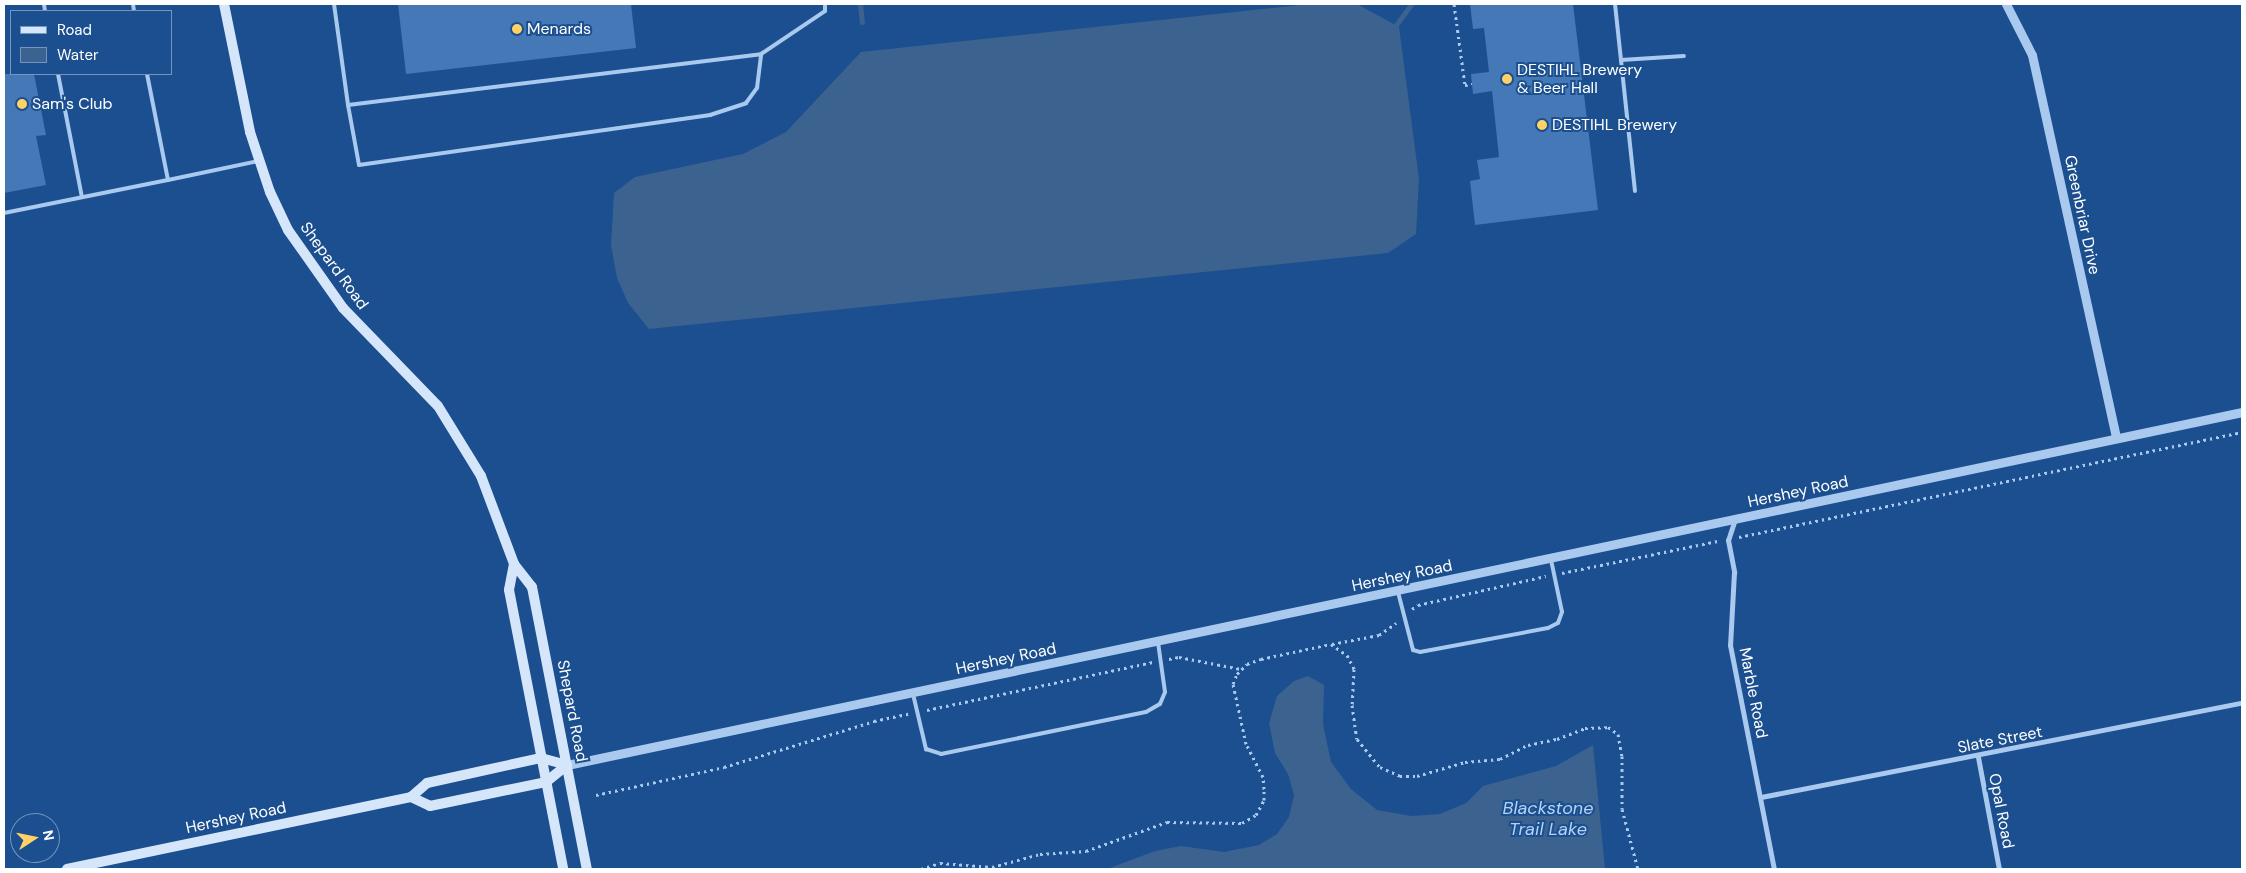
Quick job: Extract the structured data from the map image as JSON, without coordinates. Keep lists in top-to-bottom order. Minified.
{"streets":{"main road":["Shepard Road","Hershey Road"],"street":["Greenbriar Drive","Marble Road","Slate Street","Opal Road"]},"crossings":[["Greenbriar Drive","Hershey Road"],["Shepard Road","Hershey Road"],["Hershey Road","Marble Road"],["Marble Road","Slate Street"],["Slate Street","Opal Road"]],"water":["Blackstone Trail Lake"],"places":["Menards","DESTIHL Brewery & Beer Hall","Sam's Club","DESTIHL Brewery"],"legend":["Road","Water"],"north":"right"}
